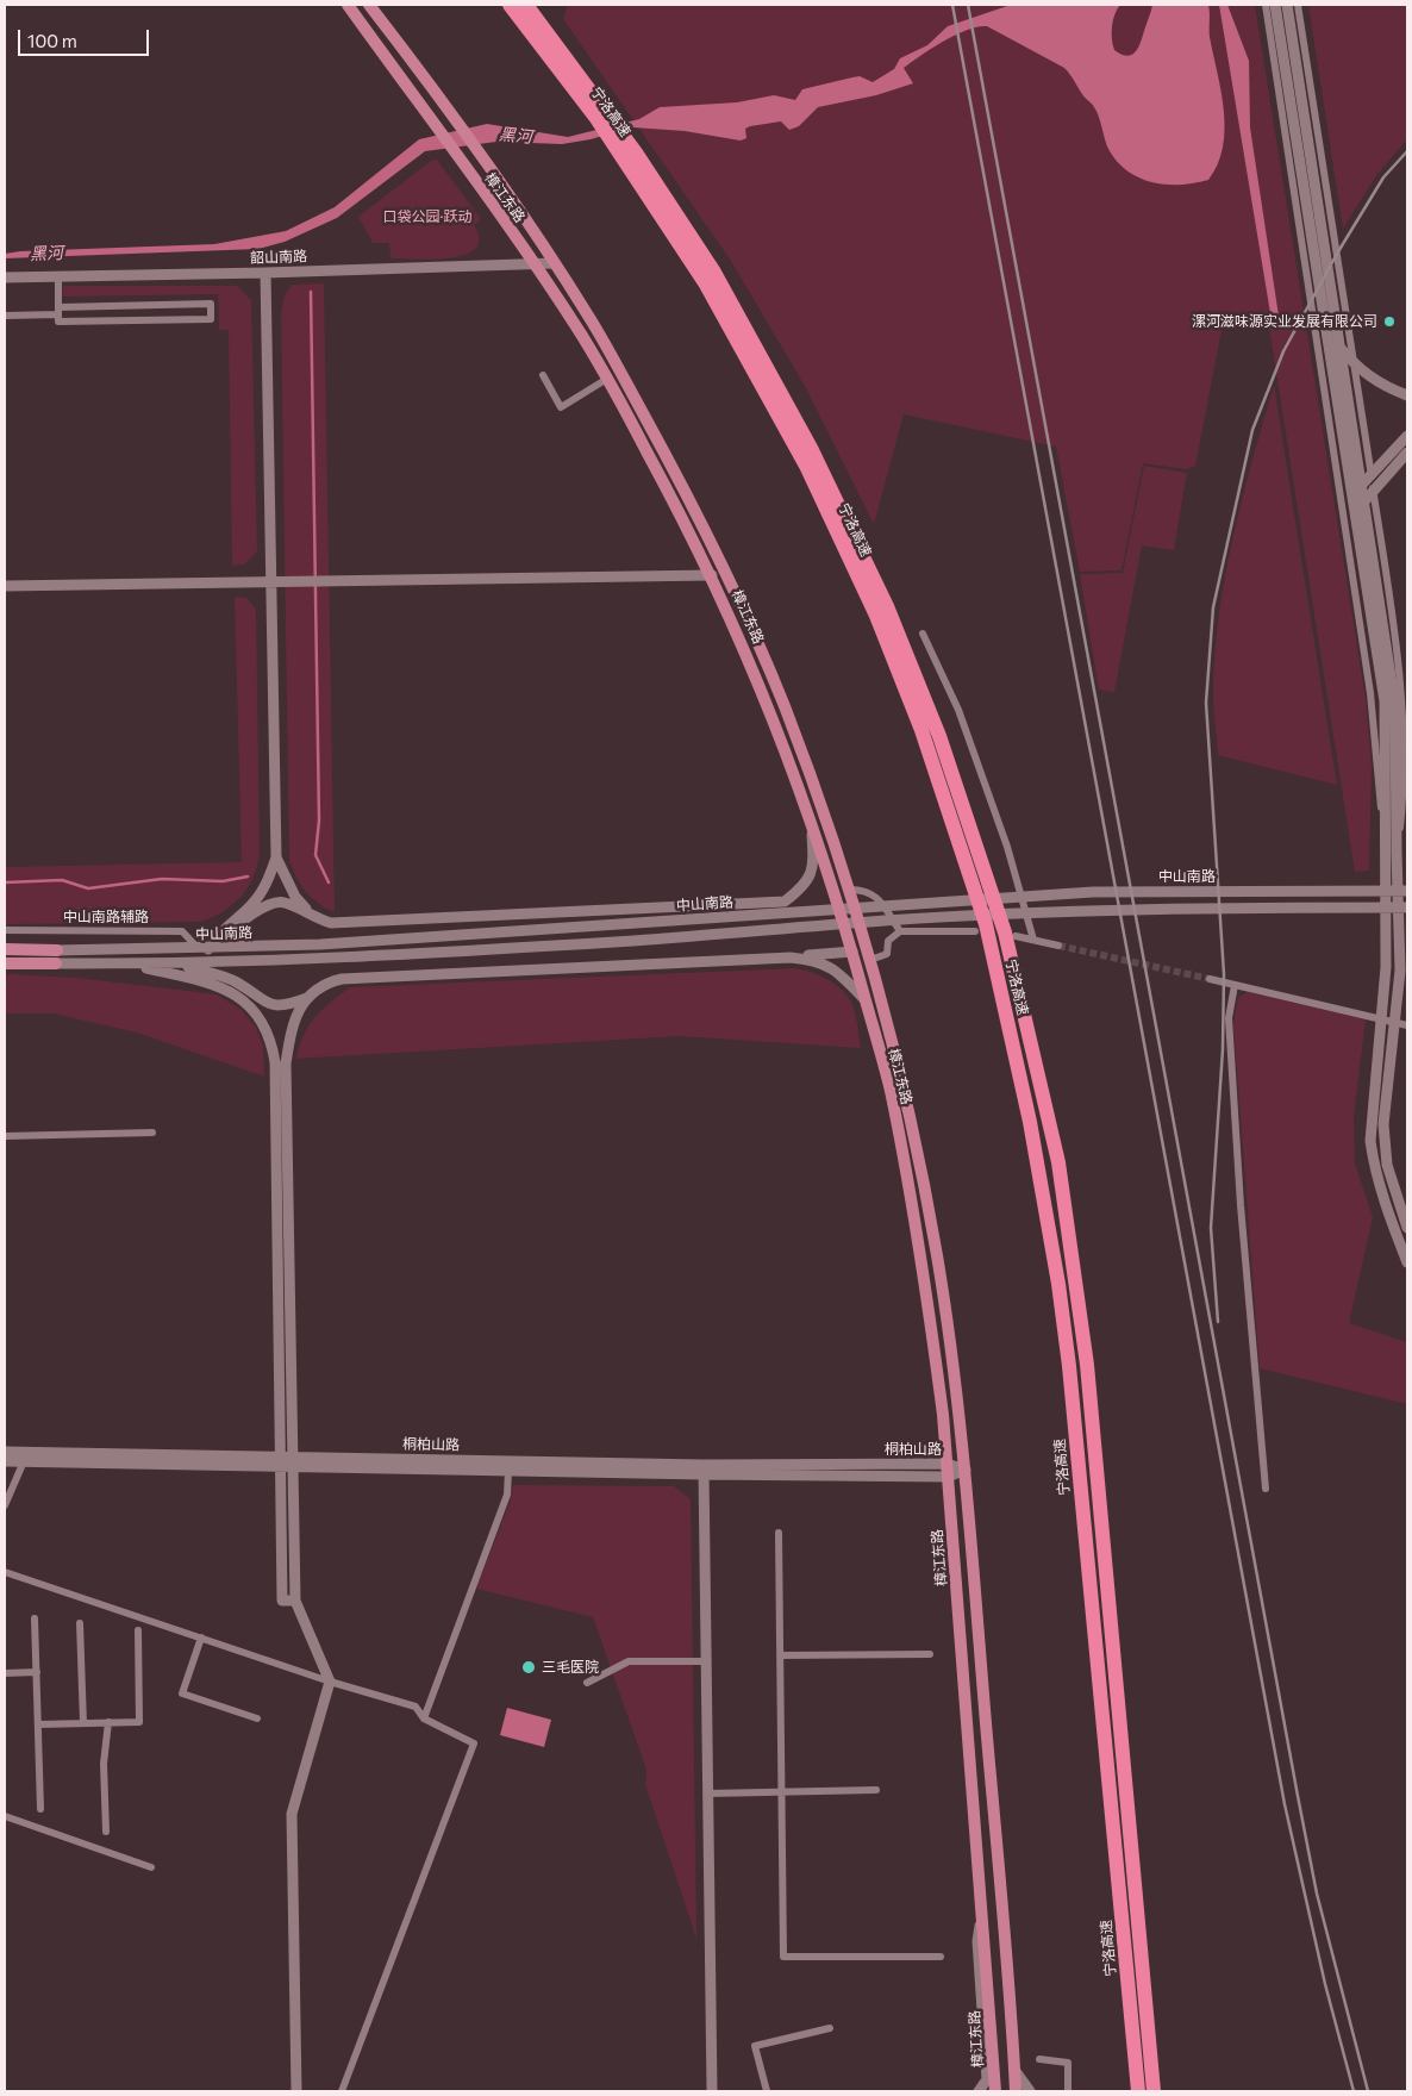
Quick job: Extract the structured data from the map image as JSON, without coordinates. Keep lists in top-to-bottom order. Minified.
{"streets":{"highway":["宁洛高速"],"main road":["樟江东路","中山南路"],"street":["韶山南路","中山南路辅路","桐柏山路"]},"crossings":[["樟江东路","韶山南路"],["樟江东路","桐柏山路"],["中山南路","中山南路辅路"]],"water":["黑河"],"parks":["口袋公园·跃动"],"places":["漯河滋味源实业发展有限公司","三毛医院"],"scale_bar":"100 m"}
